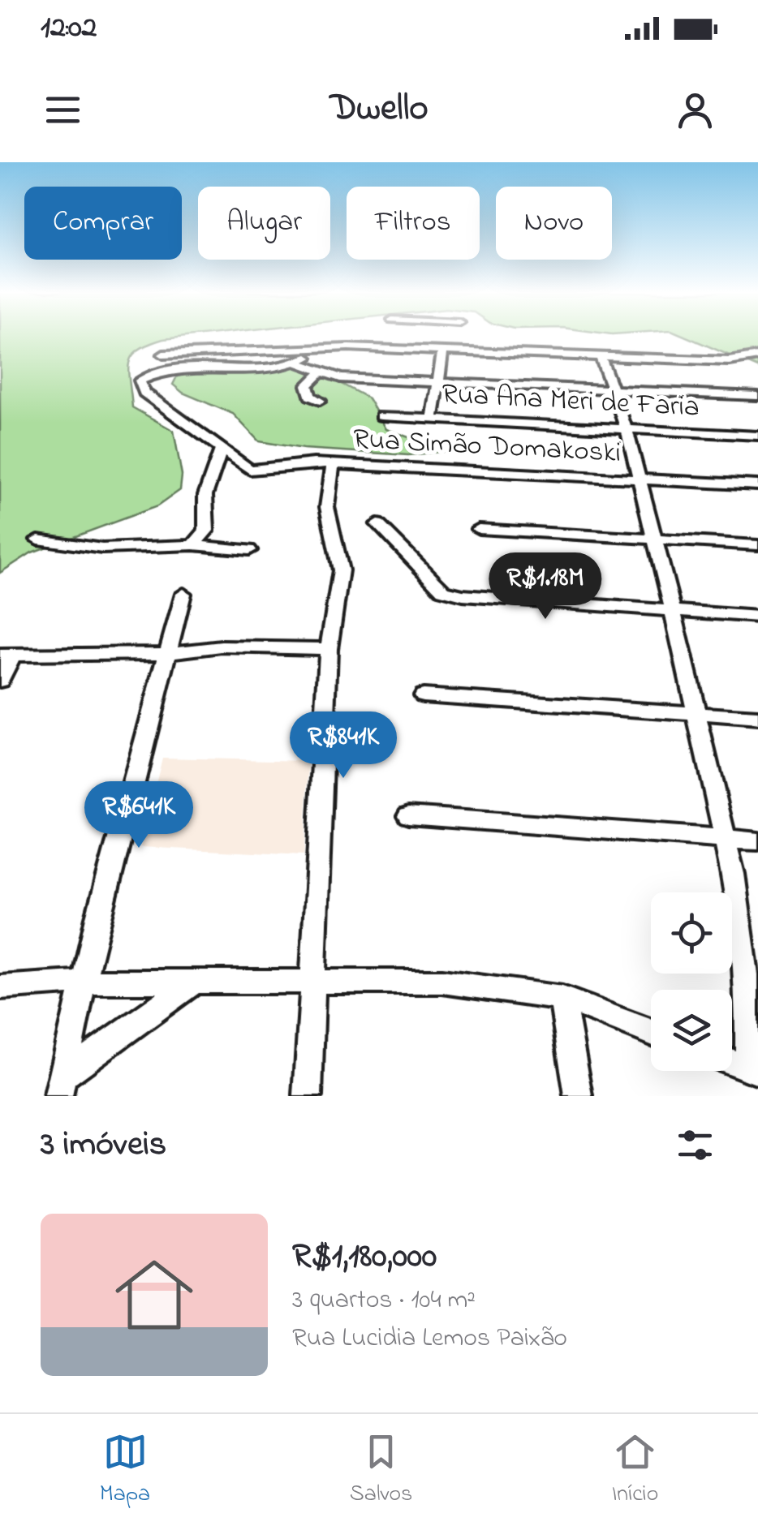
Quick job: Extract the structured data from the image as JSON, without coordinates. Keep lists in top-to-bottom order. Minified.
{"streets":{"street":["Rua Ana Meri de Faria","Rua Simão Domakoski"]},"page":{"status":"12:02","header":"Dwello","chip":["Comprar","Alugar","Filtros","Novo"],"price":["R$1.18M","R$841K","R$641K"],"heading":"3 imóveis","list":[{"name":"R$1,180,000","note":"3 quartos · 104 m² · Rua Lucidia Lemos Paixão"}],"tabs":["Mapa","Salvos","Início"]}}
